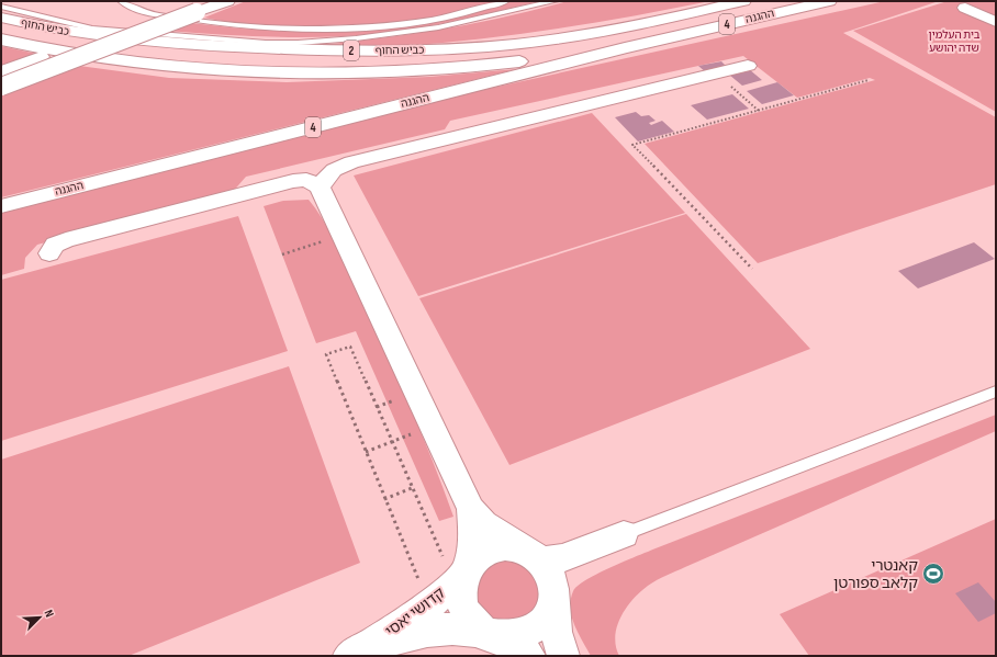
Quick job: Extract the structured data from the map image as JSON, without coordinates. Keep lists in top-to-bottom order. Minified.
{"streets":{"main road":["ההגנה","4","כביש החוף","2","קדושי יאסי"]},"crossings":[["ההגנה","כביש החוף"]],"parks":["בית העלמין שדה יהושע"],"places":{"sports":["קאנטרי קלאב ספורטן"]},"north":"top right"}
